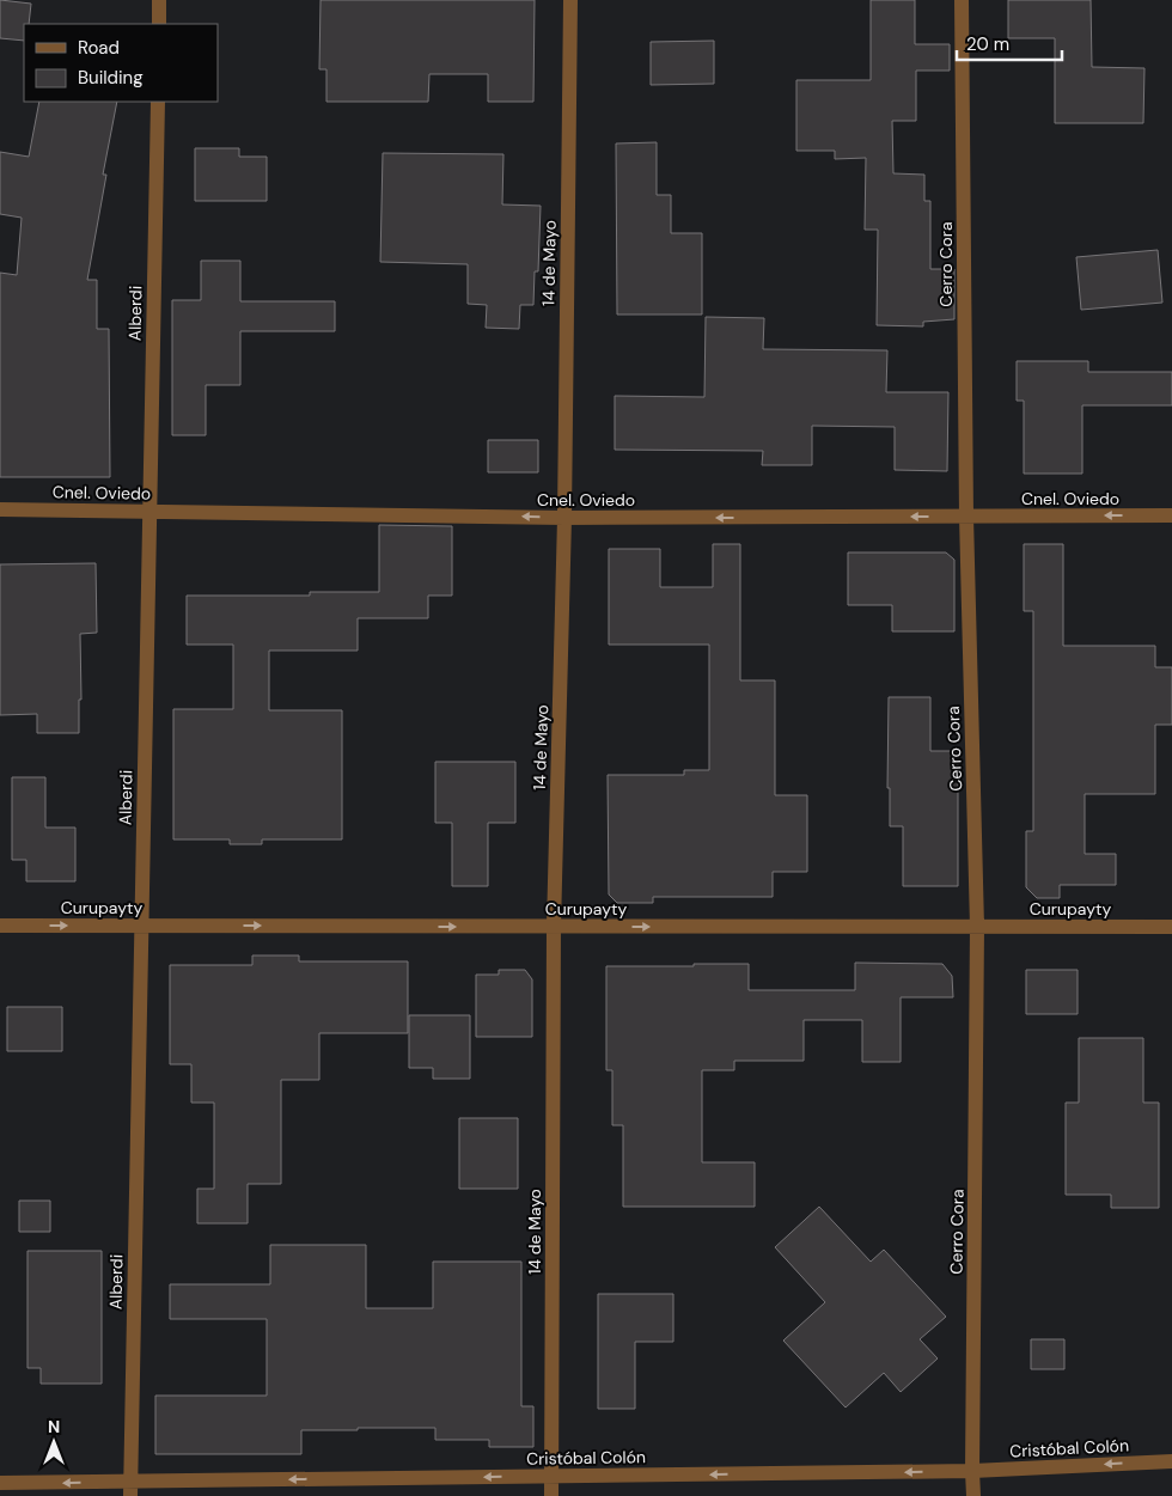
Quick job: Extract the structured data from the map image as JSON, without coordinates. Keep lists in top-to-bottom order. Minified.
{"streets":{"street":["14 de Mayo","Cerro Cora","Alberdi","Cnel. Oviedo","Curupayty","Cristóbal Colón"]},"crossings":[["14 de Mayo","Cnel. Oviedo"],["14 de Mayo","Curupayty"],["14 de Mayo","Cristóbal Colón"],["Cerro Cora","Cnel. Oviedo"],["Cerro Cora","Curupayty"],["Cerro Cora","Cristóbal Colón"],["Alberdi","Cnel. Oviedo"],["Alberdi","Curupayty"],["Alberdi","Cristóbal Colón"]],"one_way":["Cnel. Oviedo","Curupayty","Cristóbal Colón"],"legend":["Road","Building"],"scale_bar":"20 m","north":"top"}
